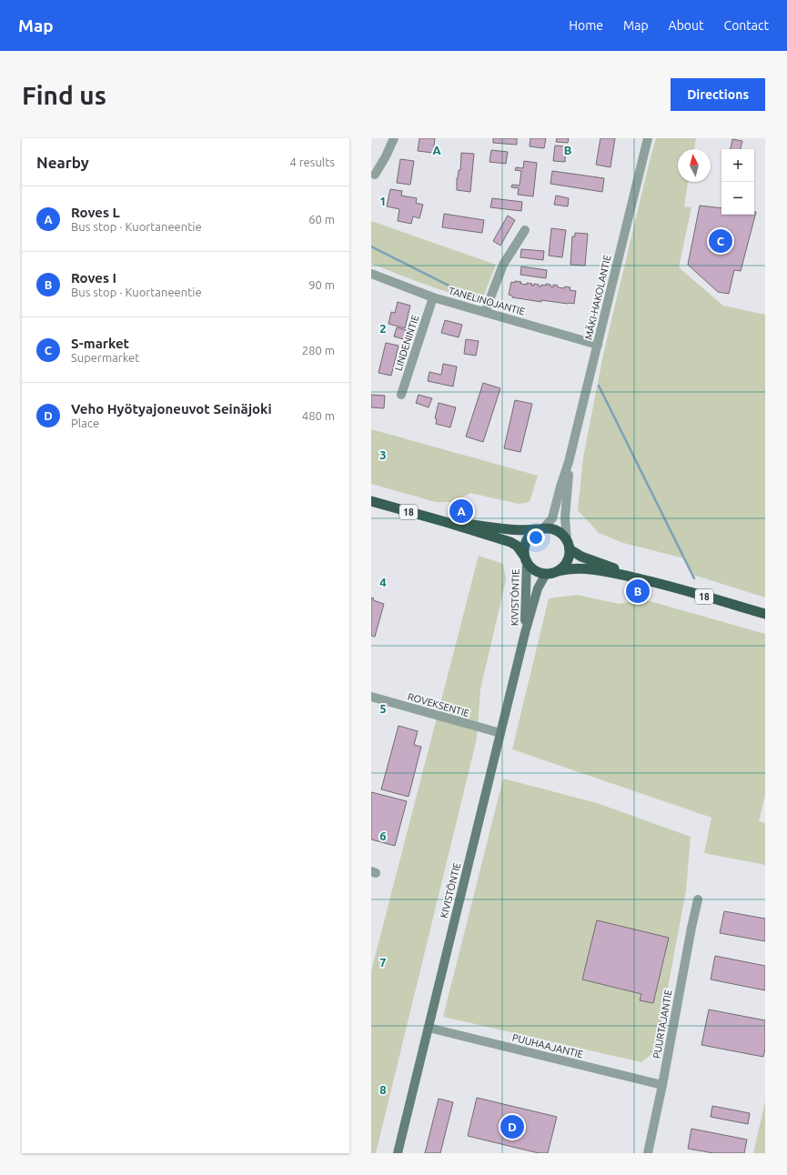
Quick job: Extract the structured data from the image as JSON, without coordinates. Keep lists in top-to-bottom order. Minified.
{"streets":{"highway":["18"],"main road":["KIVISTÖNTIE"],"street":["MÄKI-HAKOLANTIE","TANELINOJANTIE","LINDENINTIE","ROVEKSENTIE","PUURTAJANTIE","PUUHAAJANTIE"]},"crossings":[["MÄKI-HAKOLANTIE","TANELINOJANTIE"],["MÄKI-HAKOLANTIE","18"],["MÄKI-HAKOLANTIE","KIVISTÖNTIE"],["TANELINOJANTIE","LINDENINTIE"],["18","KIVISTÖNTIE"],["KIVISTÖNTIE","ROVEKSENTIE"],["KIVISTÖNTIE","PUUHAAJANTIE"],["PUURTAJANTIE","PUUHAAJANTIE"]],"north":"top","page":{"header":"Map","nav":["Home","Map","About","Contact"],"buttons":"Directions","title":"Find us","heading":["Nearby","4 results"],"map_buttons":["+","−"],"list":[{"mark":"A","name":"Roves L","note":"Bus stop · Kuortaneentie","value":"60 m"},{"mark":"B","name":"Roves I","note":"Bus stop · Kuortaneentie","value":"90 m"},{"mark":"C","name":"S-market","note":"Supermarket","value":"280 m"},{"mark":"D","name":"Veho Hyötyajoneuvot Seinäjoki","note":"Place","value":"480 m"}],"pins":["C","A","B","D"]},"grid":{"columns":["A","B"],"rows":["1","2","3","4","5","6","7","8"]}}
